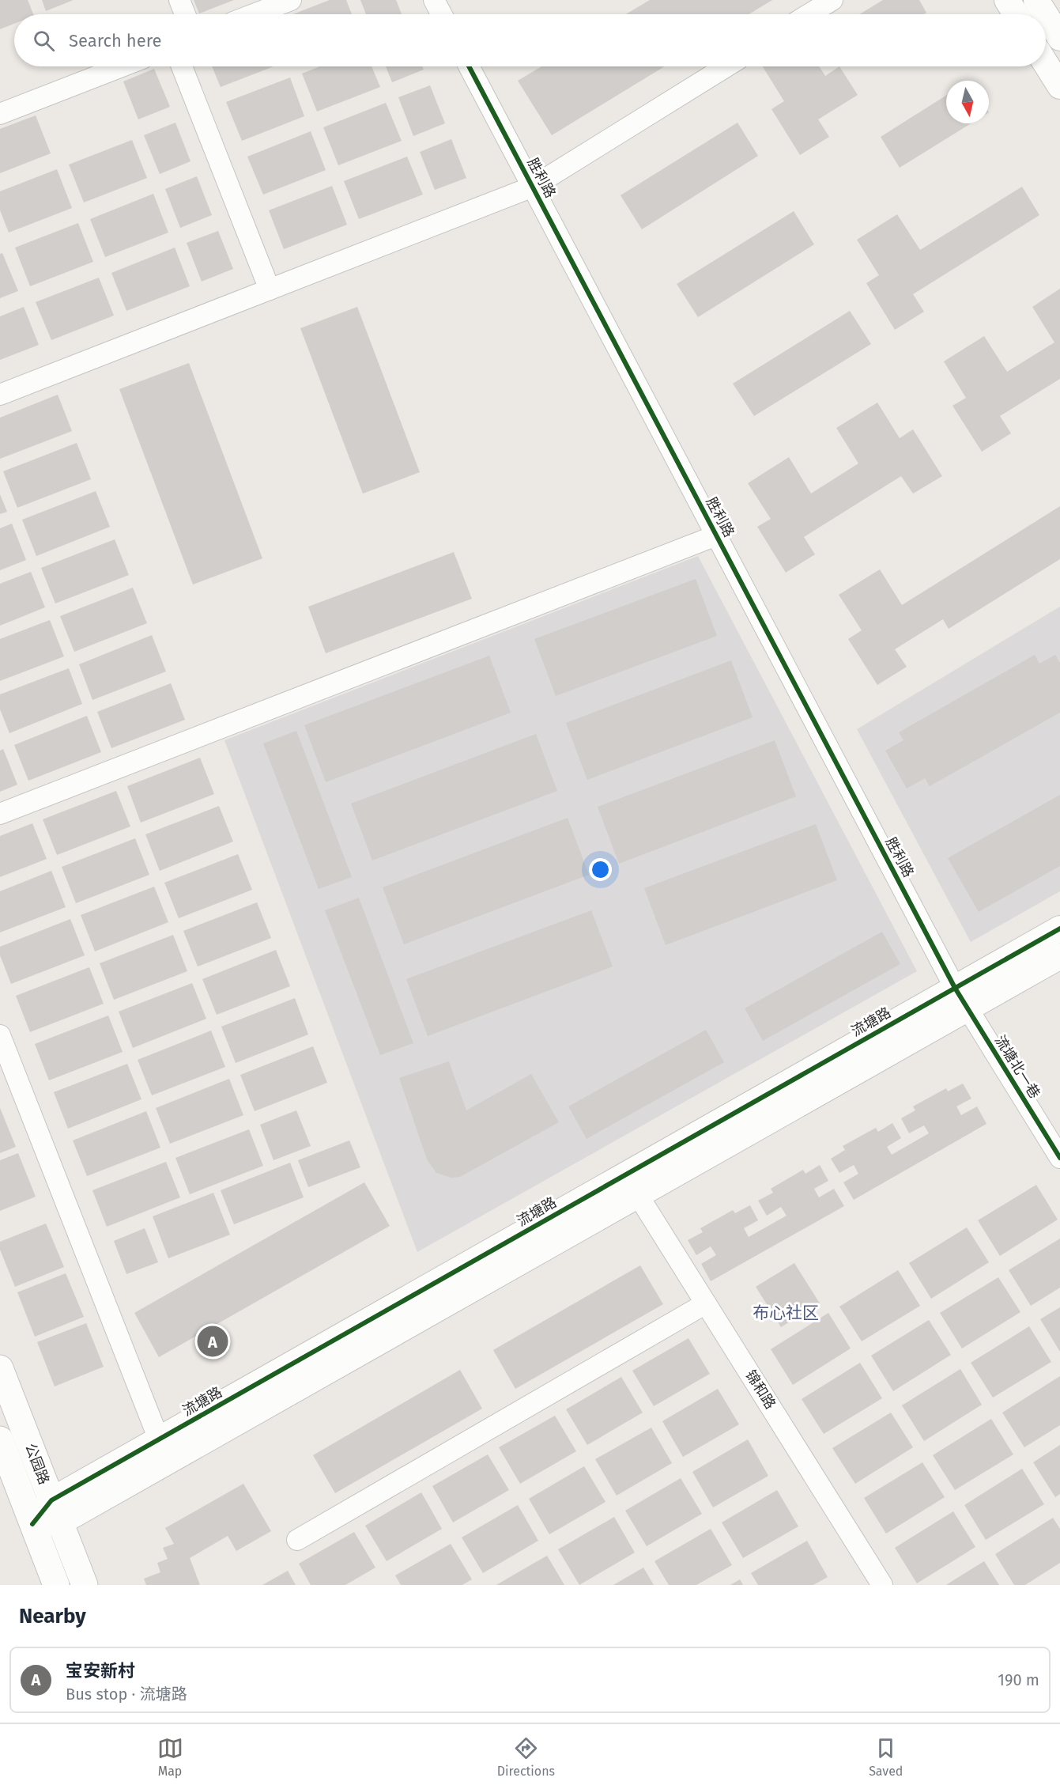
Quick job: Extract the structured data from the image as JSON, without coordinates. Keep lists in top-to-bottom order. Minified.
{"streets":{"main road":["公园路"],"street":["胜利路","流塘路","流塘北一巷","锦和路"]},"crossings":[["胜利路","流塘路"],["胜利路","流塘北一巷"],["流塘路","流塘北一巷"],["流塘路","锦和路"],["流塘路","公园路"]],"districts":["布心社区"],"north":"bottom","page":{"search":"Search here","pins":"A","heading":"Nearby","list":[{"mark":"A","name":"宝安新村","note":"Bus stop · 流塘路","value":"190 m"}],"nav":["Map","Directions","Saved"]}}
